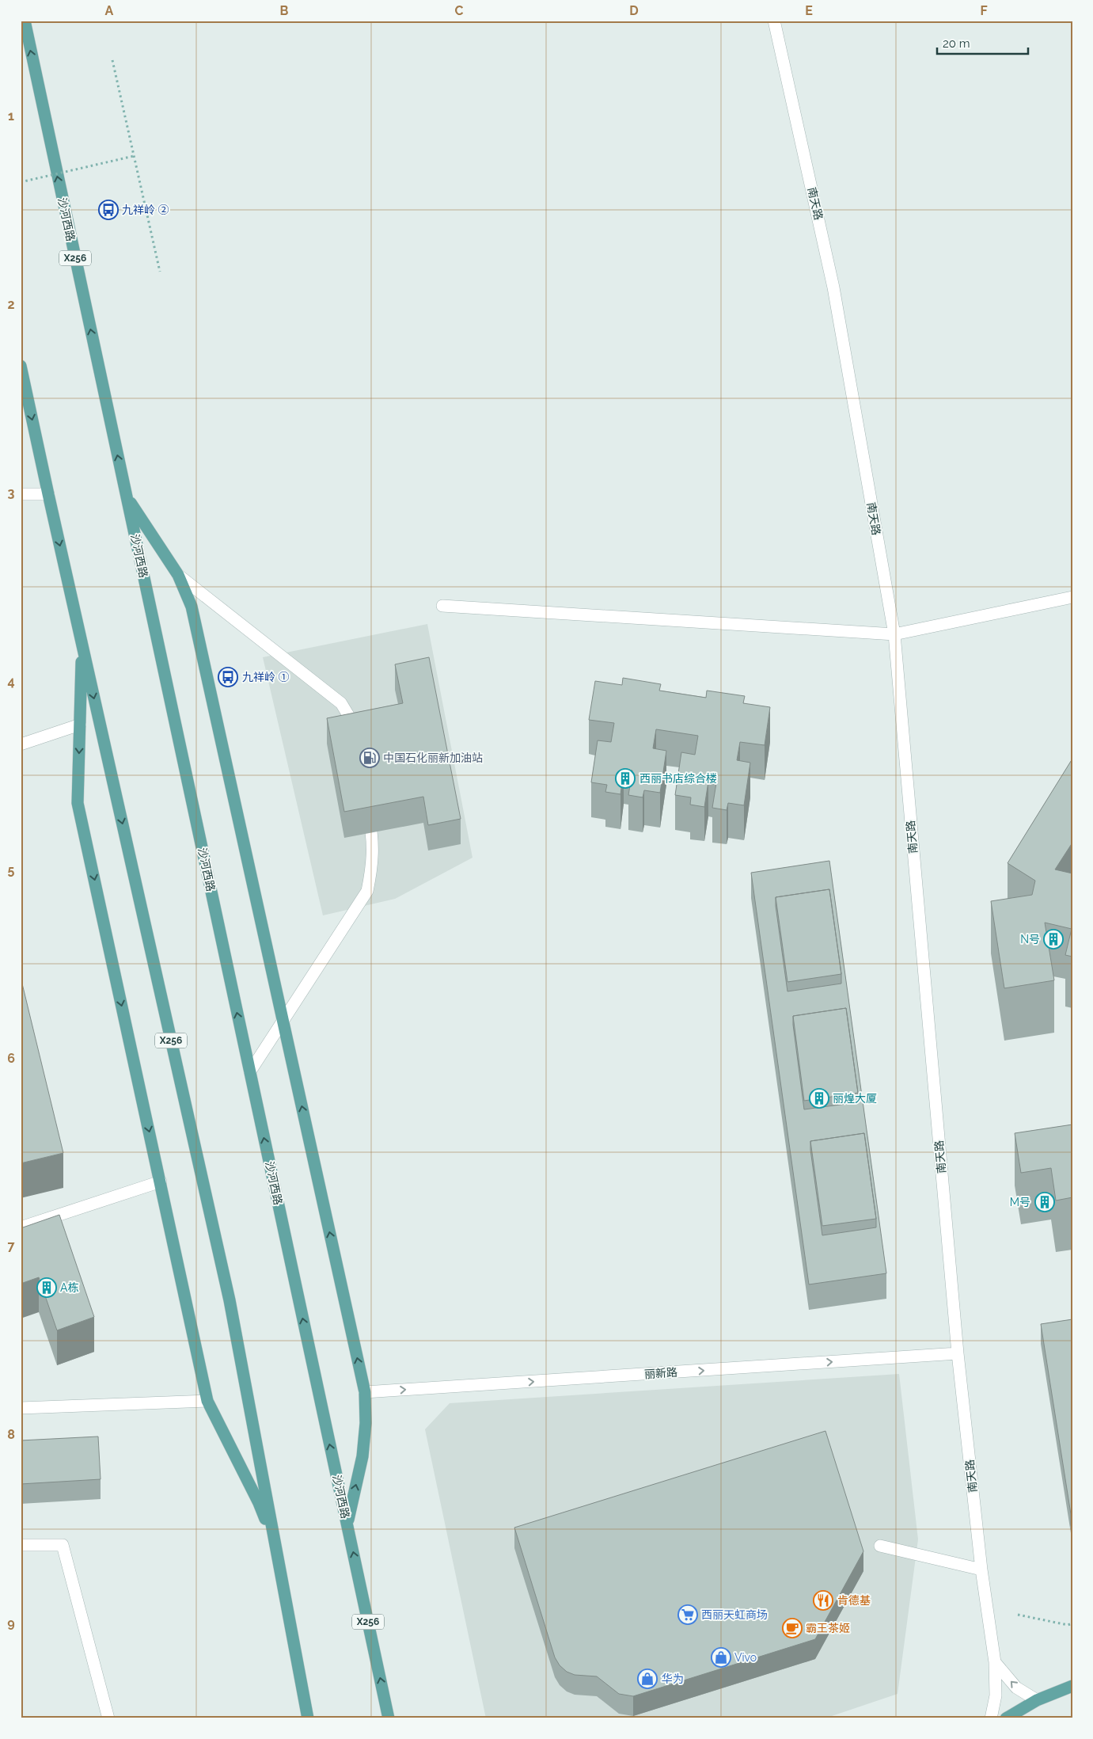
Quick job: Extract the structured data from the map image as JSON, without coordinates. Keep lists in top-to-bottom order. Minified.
{"streets":{"main road":["沙河西路","X256"],"street":["南天路","丽新路"]},"crossings":[["南天路","丽新路"]],"one_way":["丽新路"],"places":{"bus stop":["九祥岭 ②","九祥岭 ①"],"fuel station":["中国石化丽新加油站"],"building":["西丽书店综合楼","N号","丽煌大厦","M号","A栋"],"restaurant":["肯德基"],"supermarket":["西丽天虹商场"],"cafe":["霸王茶姬"],"shop":["Vivo","华为"]},"scale_bar":"20 m","grid":{"columns":["A","B","C","D","E","F"],"rows":["1","2","3","4","5","6","7","8","9"]}}
